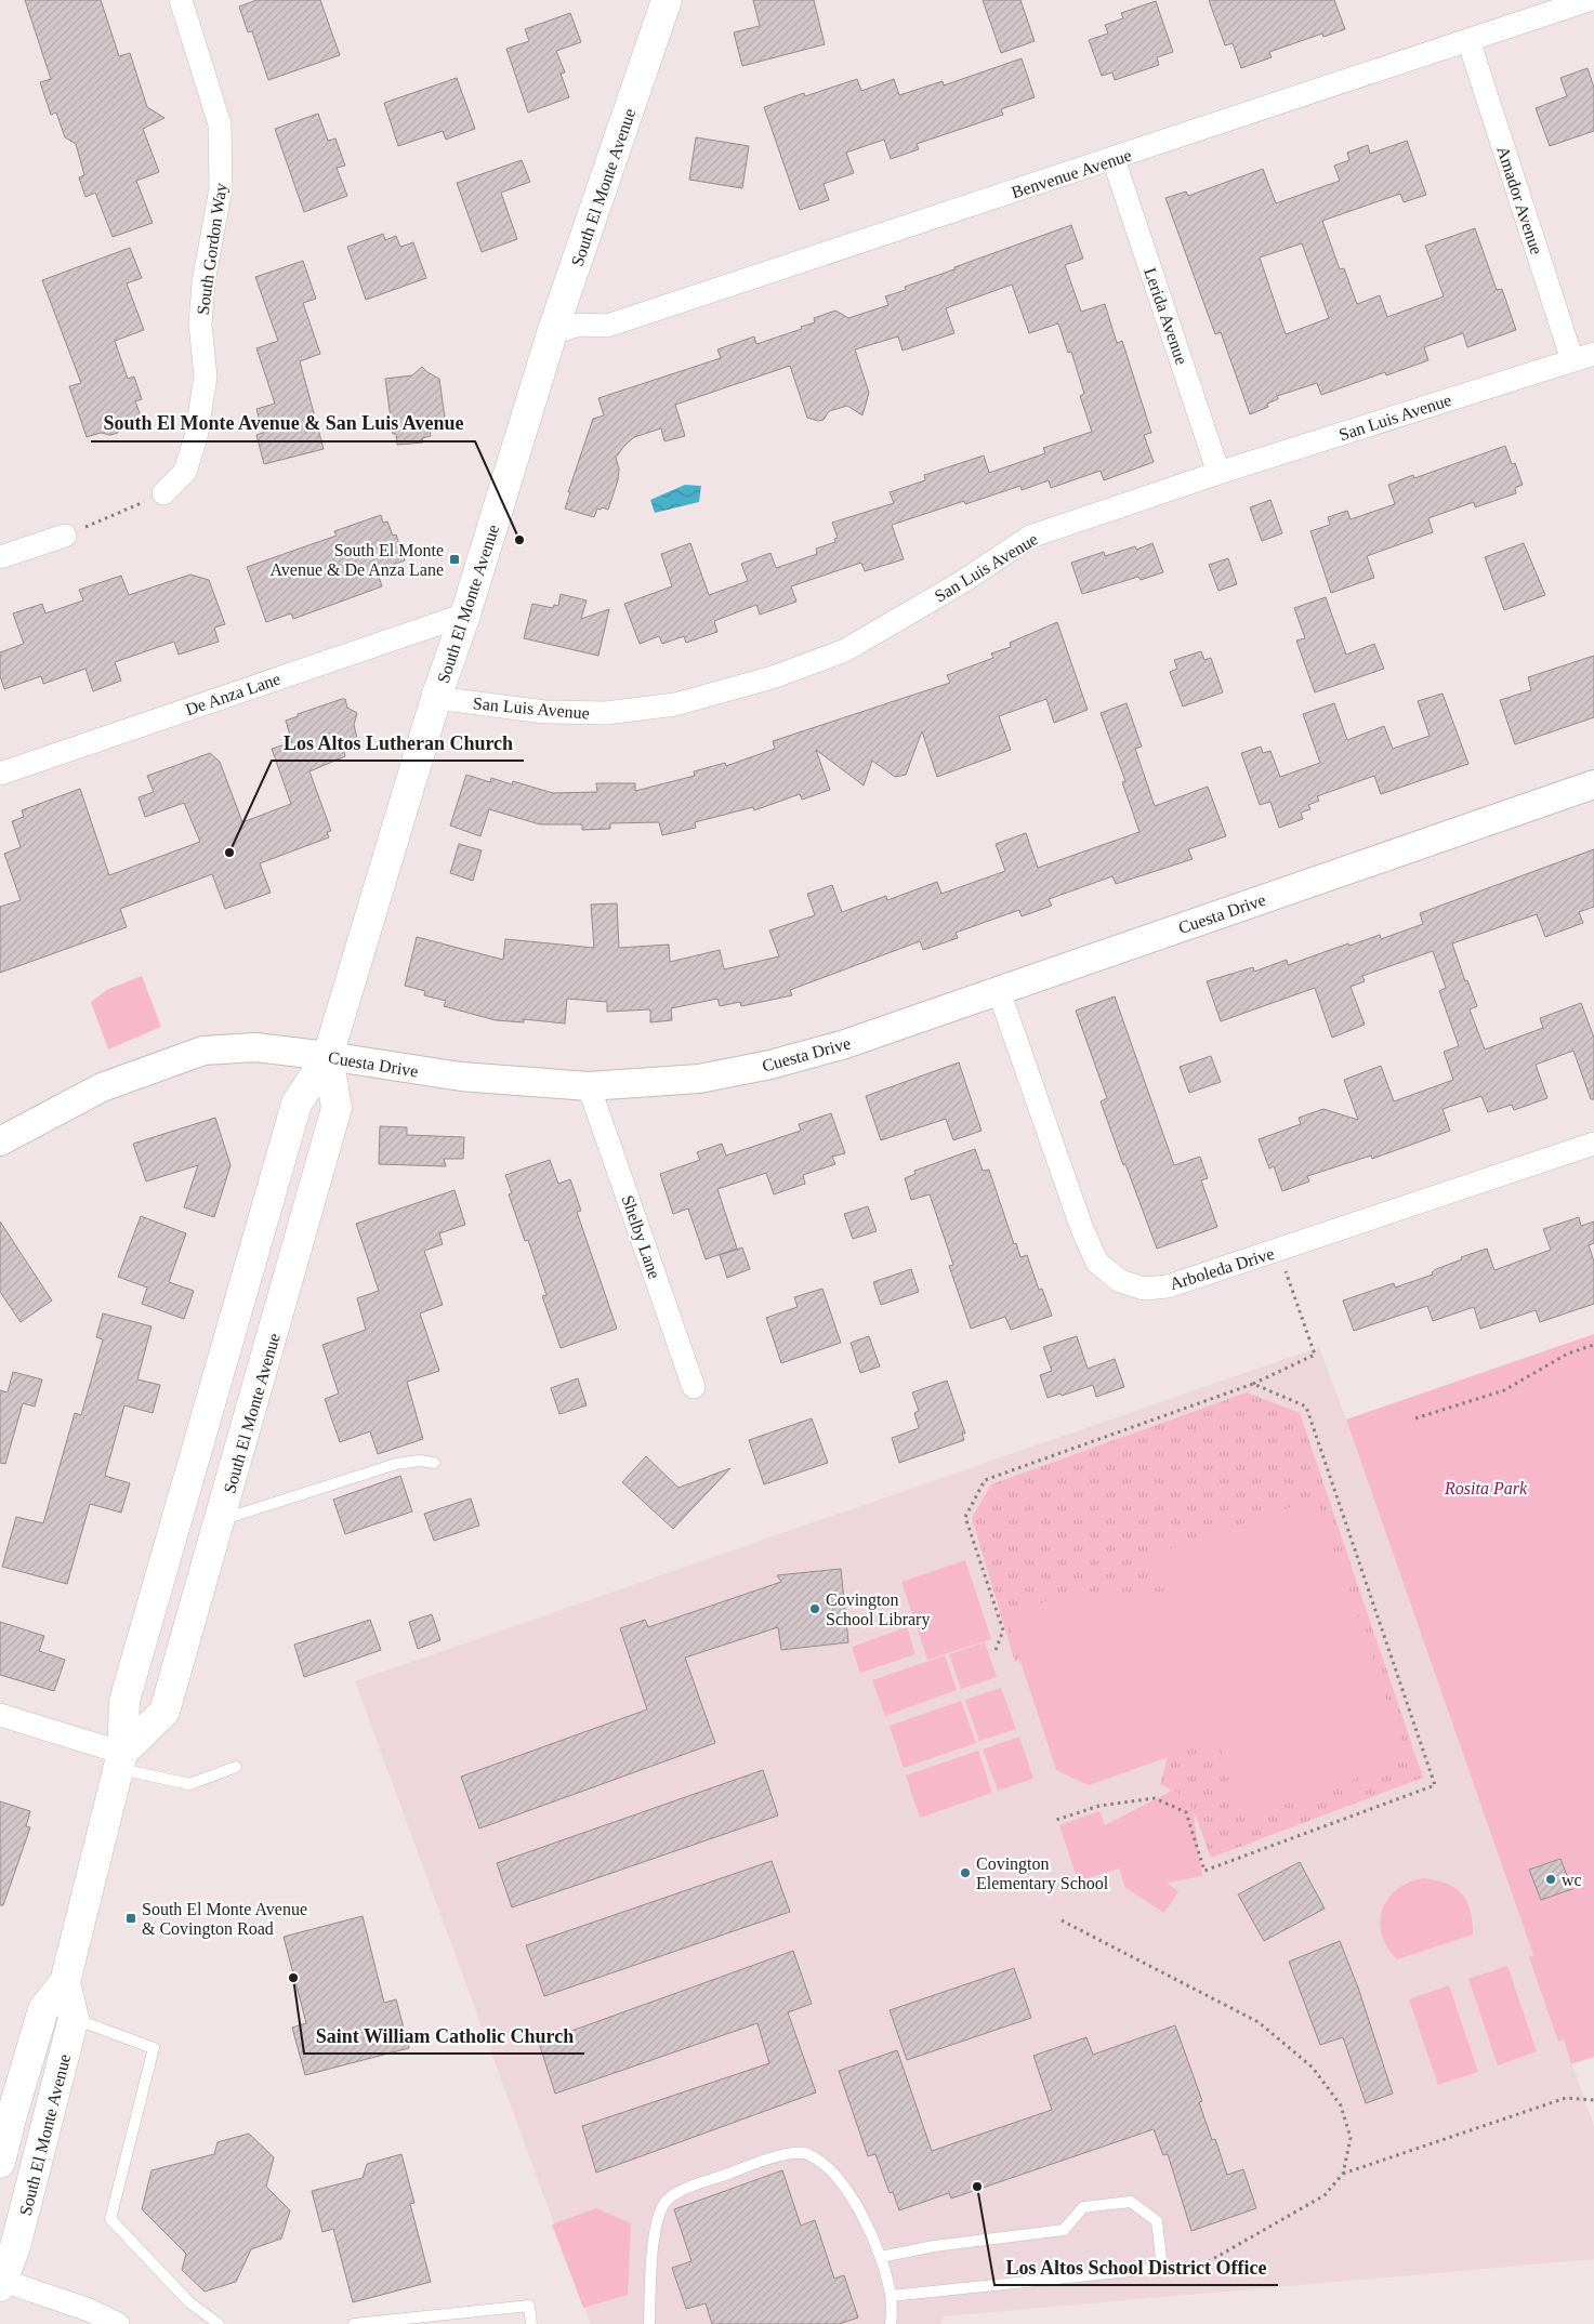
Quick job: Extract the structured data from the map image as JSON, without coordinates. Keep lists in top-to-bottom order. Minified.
{"streets":{"main road":["South El Monte Avenue"],"street":["Benvenue Avenue","Amador Avenue","South Gordon Way","Lerida Avenue","San Luis Avenue","De Anza Lane","Cuesta Drive","Shelby Lane","Arboleda Drive"]},"crossings":[["Benvenue Avenue","South El Monte Avenue"],["Benvenue Avenue","Amador Avenue"],["Benvenue Avenue","Lerida Avenue"],["South El Monte Avenue","San Luis Avenue"],["South El Monte Avenue","De Anza Lane"],["South El Monte Avenue","Cuesta Drive"],["Amador Avenue","San Luis Avenue"],["Lerida Avenue","San Luis Avenue"],["Cuesta Drive","Shelby Lane"],["Cuesta Drive","Arboleda Drive"]],"parks":["Rosita Park"],"places":{"other":["South El Monte Avenue & San Luis Avenue","Los Altos Lutheran Church","Covington School Library","Covington Elementary School","wc","Saint William Catholic Church","Los Altos School District Office"],"transit":["South El Monte Avenue & De Anza Lane","South El Monte Avenue & Covington Road"]}}
